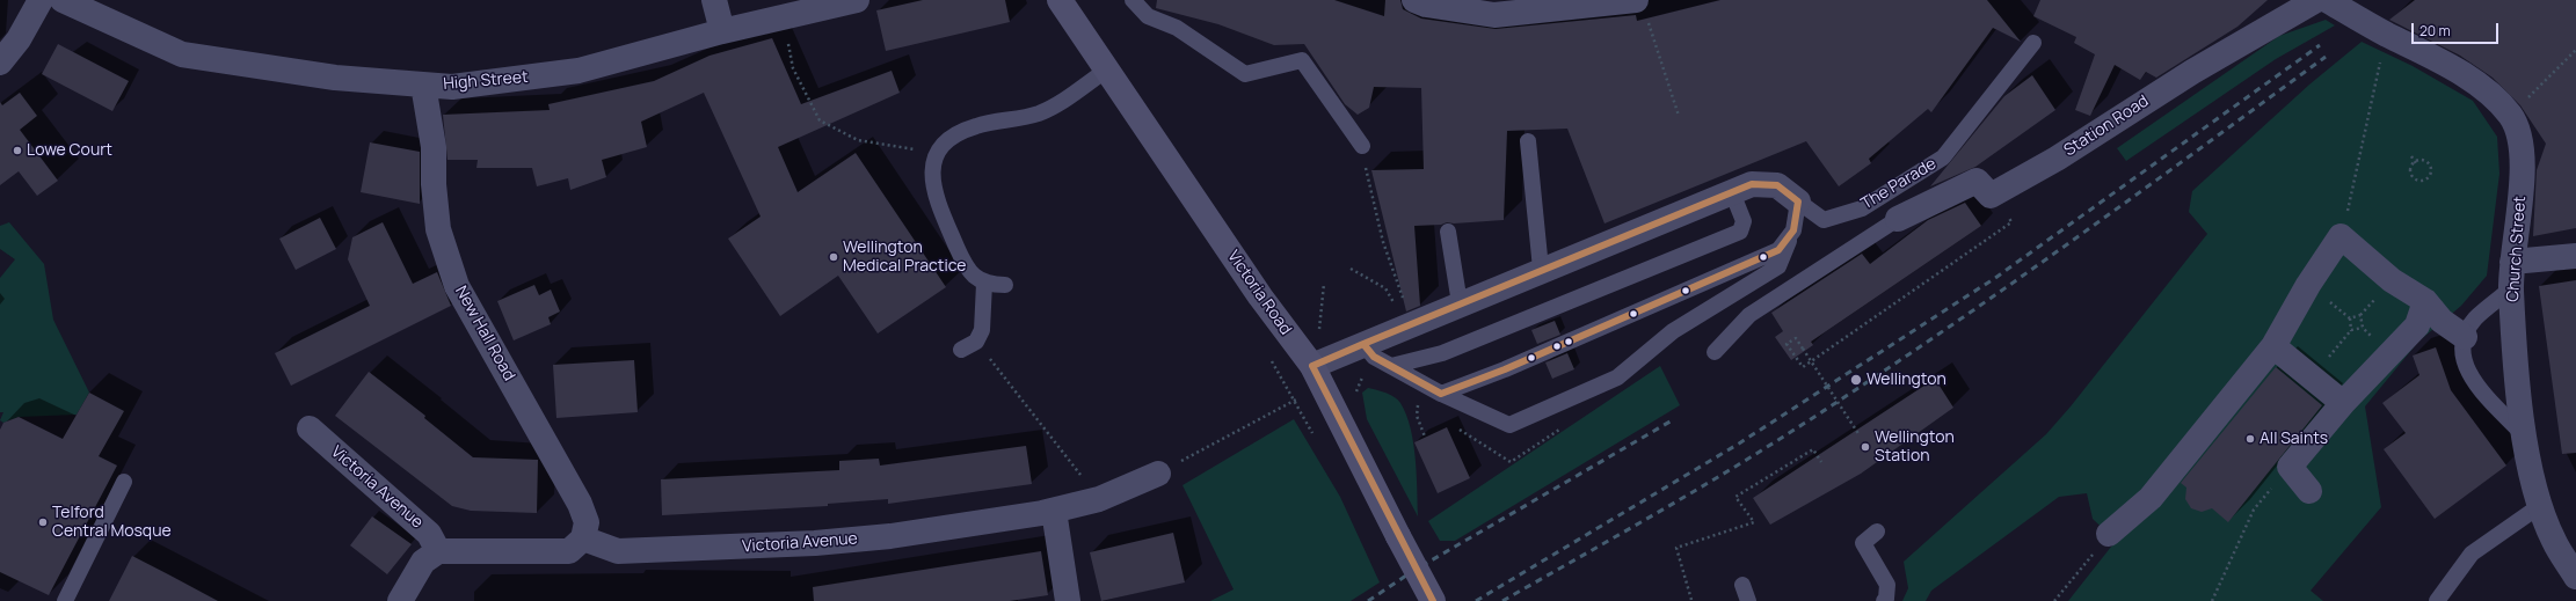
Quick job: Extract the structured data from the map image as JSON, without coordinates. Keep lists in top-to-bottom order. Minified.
{"streets":{"street":["High Street","Station Road","The Parade","Church Street","Victoria Road","New Hall Road","Victoria Avenue"]},"crossings":[["High Street","New Hall Road"],["Station Road","Church Street"],["The Parade","Victoria Road"],["New Hall Road","Victoria Avenue"]],"places":["Lowe Court","Wellington Medical Practice","Wellington","All Saints","Wellington Station","Telford Central Mosque"],"scale_bar":"20 m"}
